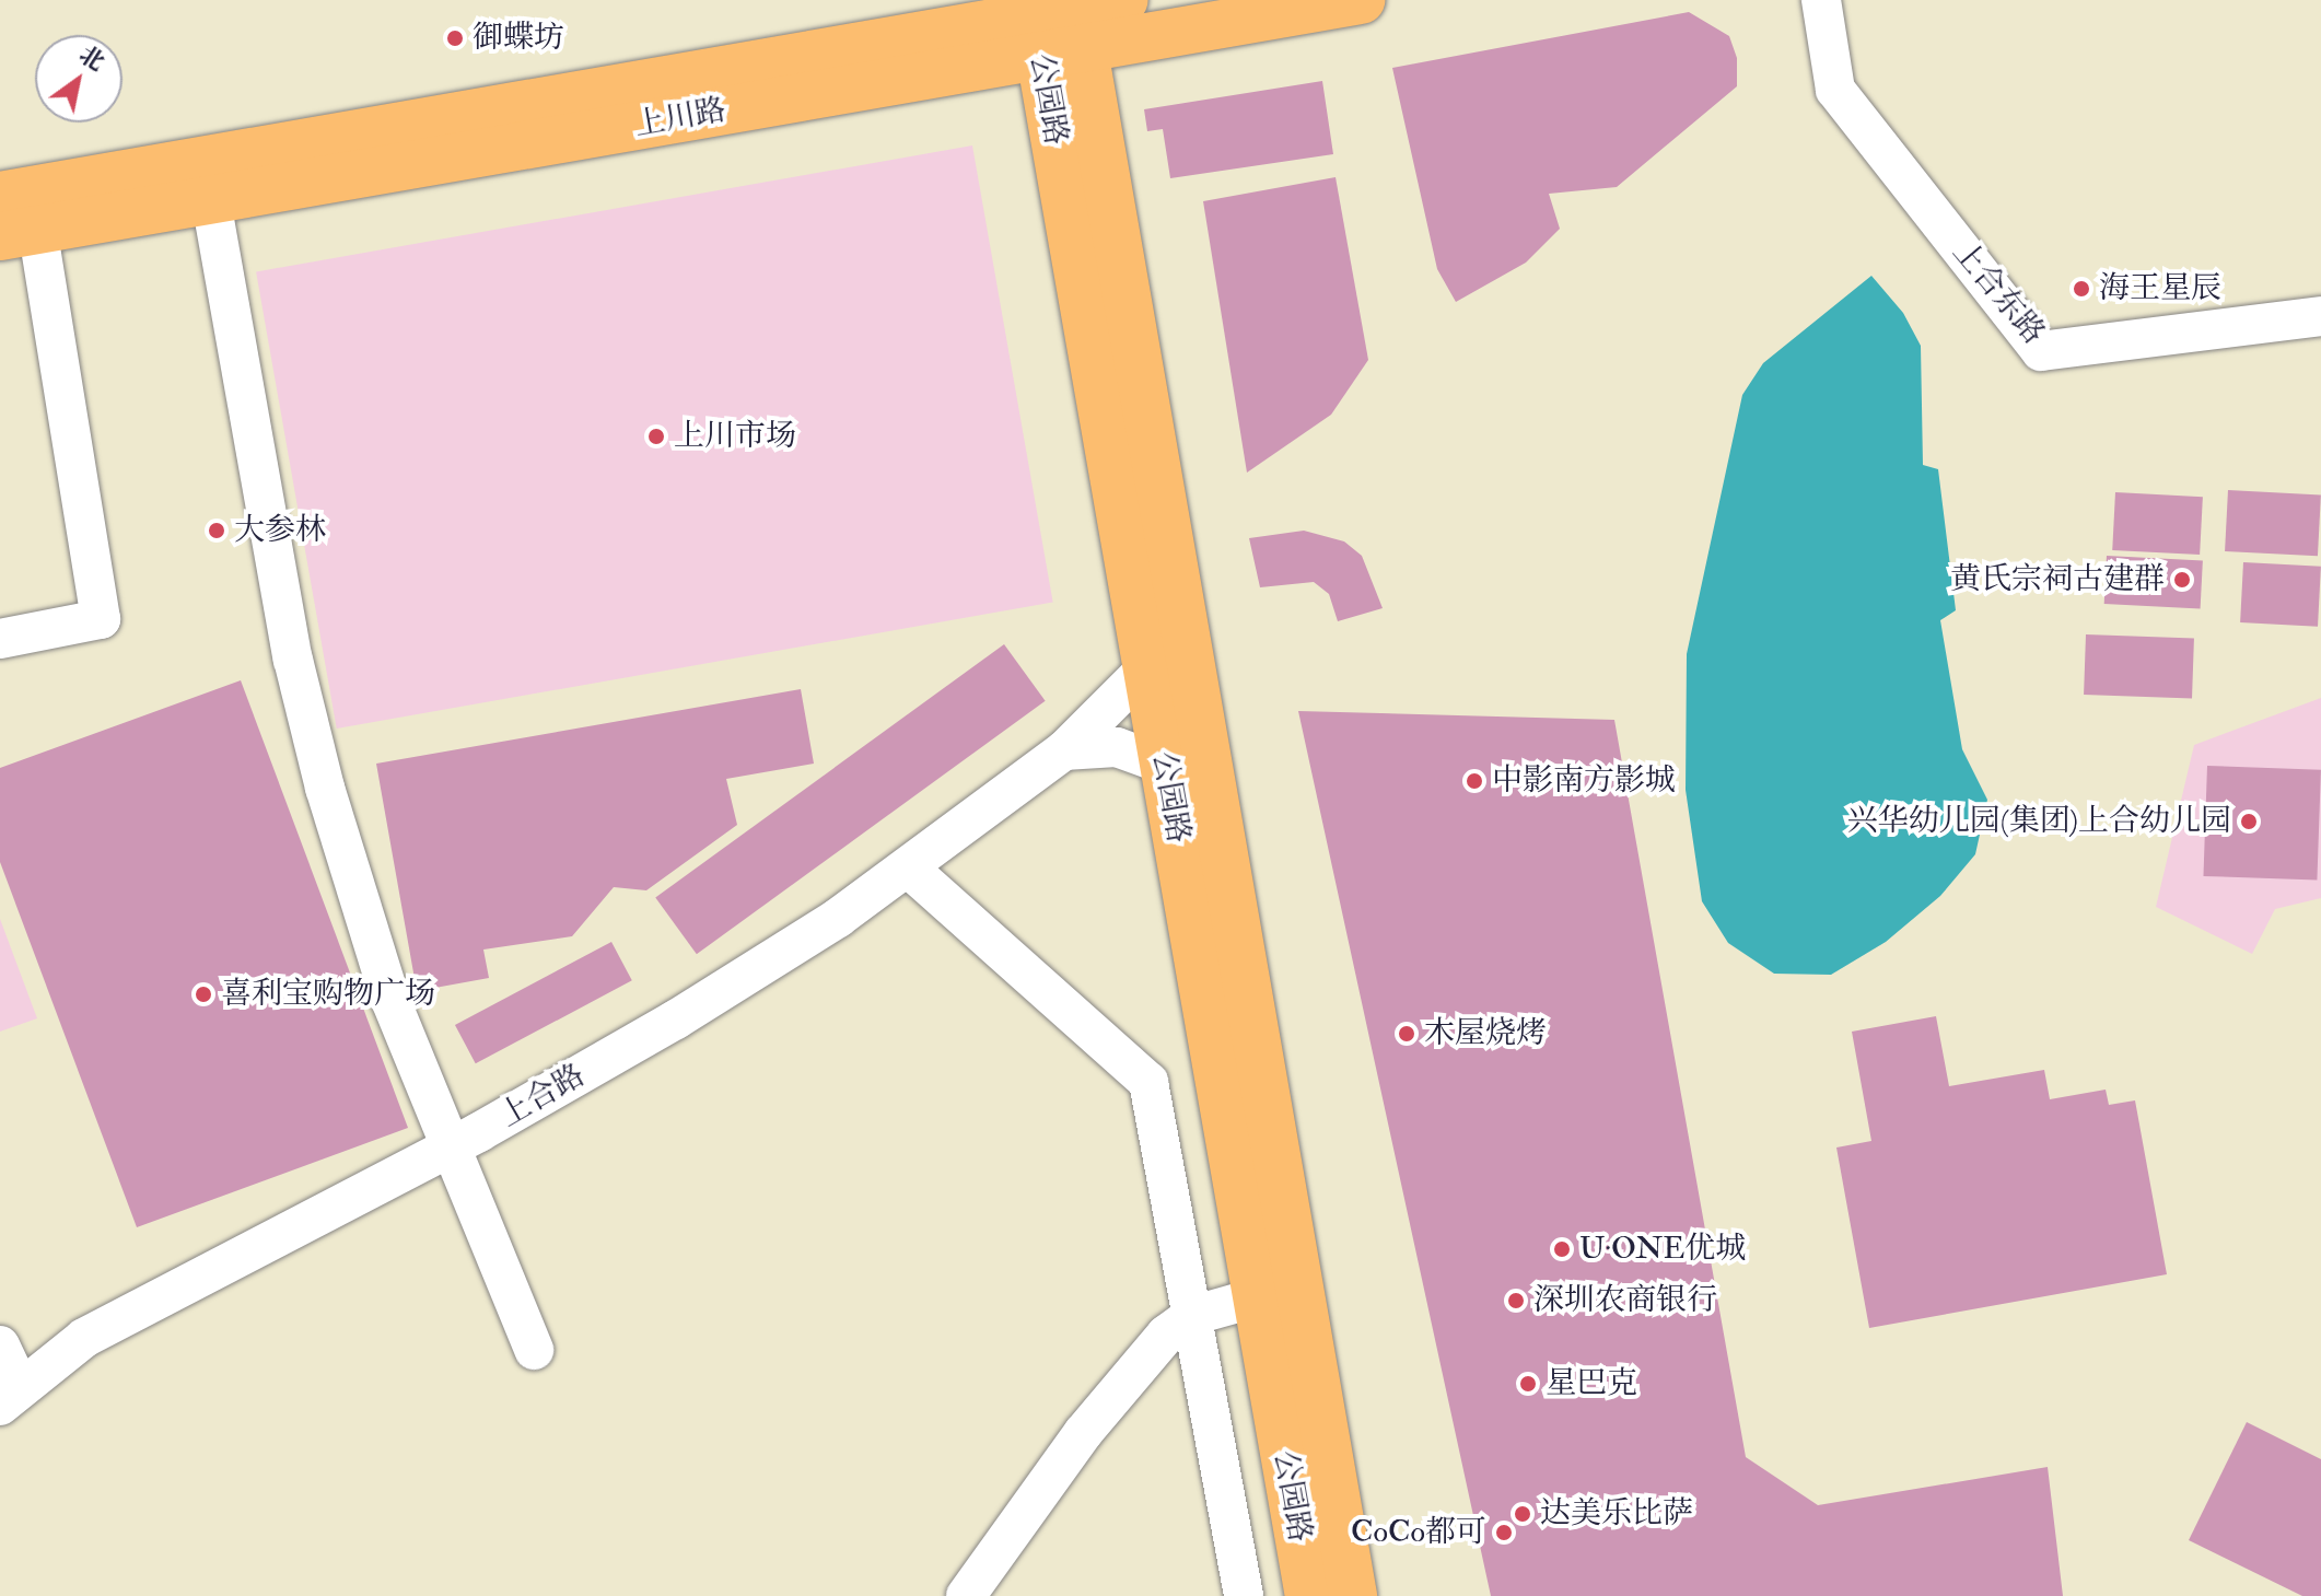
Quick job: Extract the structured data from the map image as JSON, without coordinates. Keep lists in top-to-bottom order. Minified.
{"streets":{"main road":["公园路","上川路"],"street":["上合东路","上合路"]},"crossings":[["公园路","上川路"],["公园路","上合路"]],"places":["御蝶坊","海王星辰","上川市场","大参林","黄氏宗祠古建群","中影南方影城","兴华幼儿园(集团)上合幼儿园","喜利宝购物广场","木屋烧烤","U·ONE优城","深圳农商银行","星巴克","达美乐比萨","CoCo都可"],"north":"top right"}
